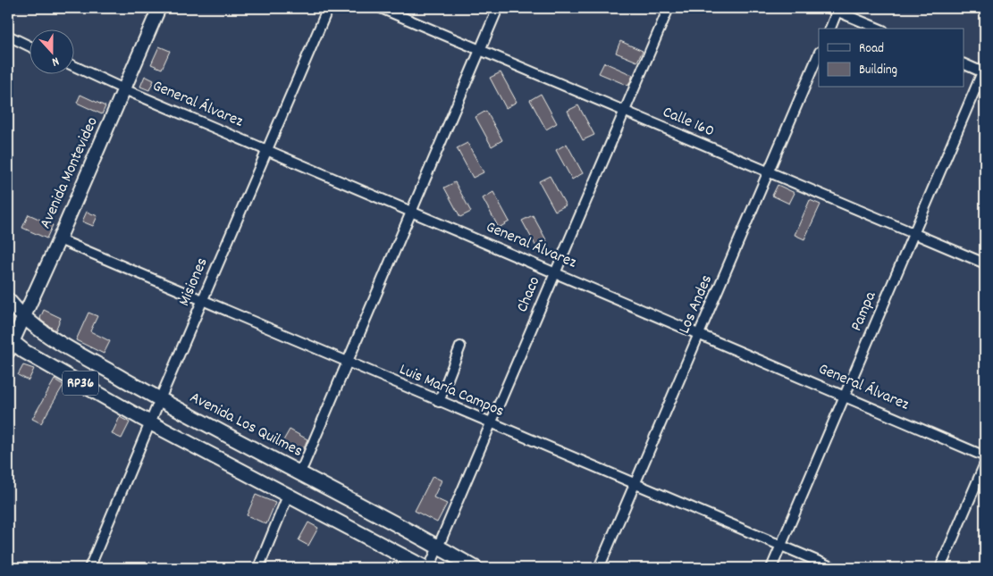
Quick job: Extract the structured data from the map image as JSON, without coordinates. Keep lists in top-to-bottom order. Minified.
{"streets":{"main road":["RP36","Avenida Los Quilmes"],"street":["General Álvarez","Calle 160","Avenida Montevideo","Misiones","Chaco","Los Andes","Pampa","Luis María Campos"]},"crossings":[["General Álvarez","Avenida Montevideo"],["General Álvarez","Misiones"],["General Álvarez","Chaco"],["General Álvarez","Los Andes"],["General Álvarez","Pampa"],["Calle 160","Chaco"],["Calle 160","Los Andes"],["Calle 160","Pampa"],["Avenida Montevideo","RP36"],["Avenida Montevideo","Luis María Campos"],["Avenida Montevideo","Avenida Los Quilmes"],["Misiones","RP36"],["Misiones","Luis María Campos"],["Misiones","Avenida Los Quilmes"],["Chaco","RP36"],["Chaco","Luis María Campos"],["Chaco","Avenida Los Quilmes"],["Los Andes","Luis María Campos"],["Pampa","Luis María Campos"]],"legend":["Road","Building"],"north":"bottom"}
